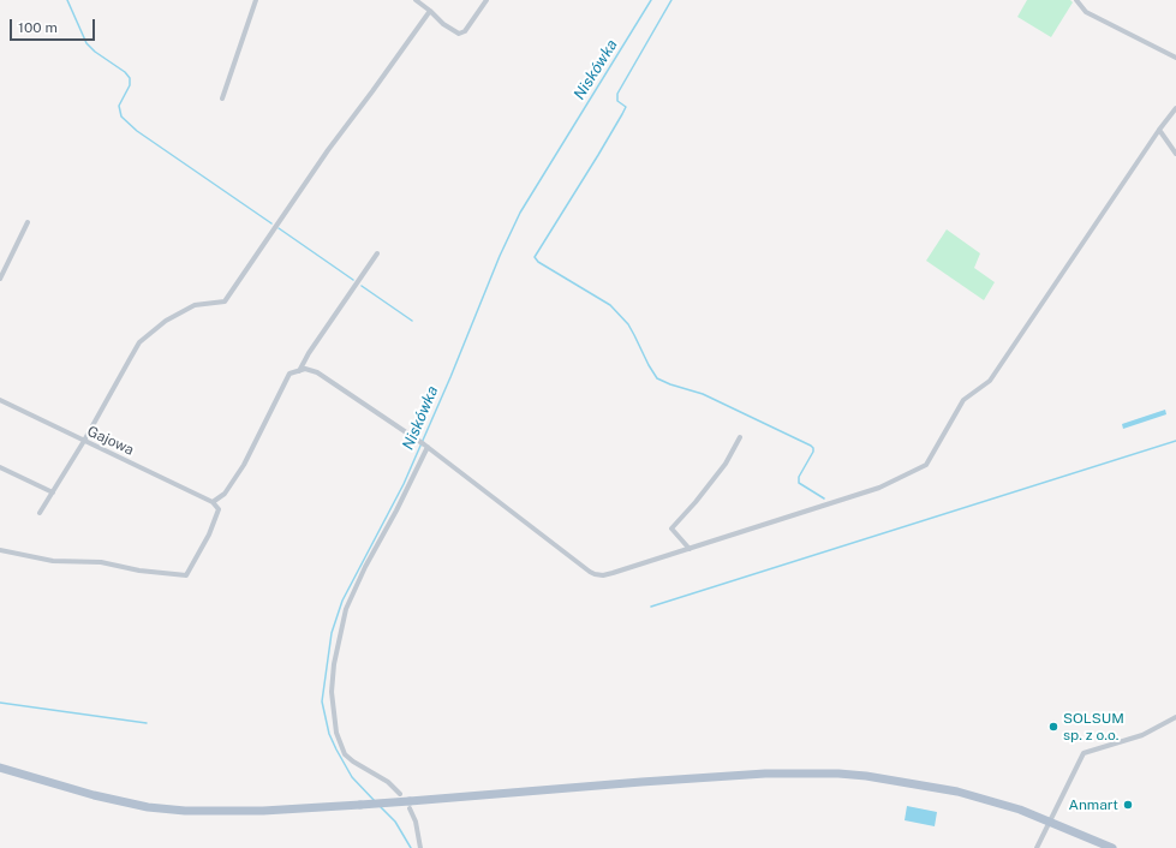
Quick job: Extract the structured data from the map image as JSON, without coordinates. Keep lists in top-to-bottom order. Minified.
{"streets":{"street":["Gajowa"]},"water":["Niskówka"],"places":["SOLSUM sp. z o.o.","Anmart"],"scale_bar":"100 m"}
